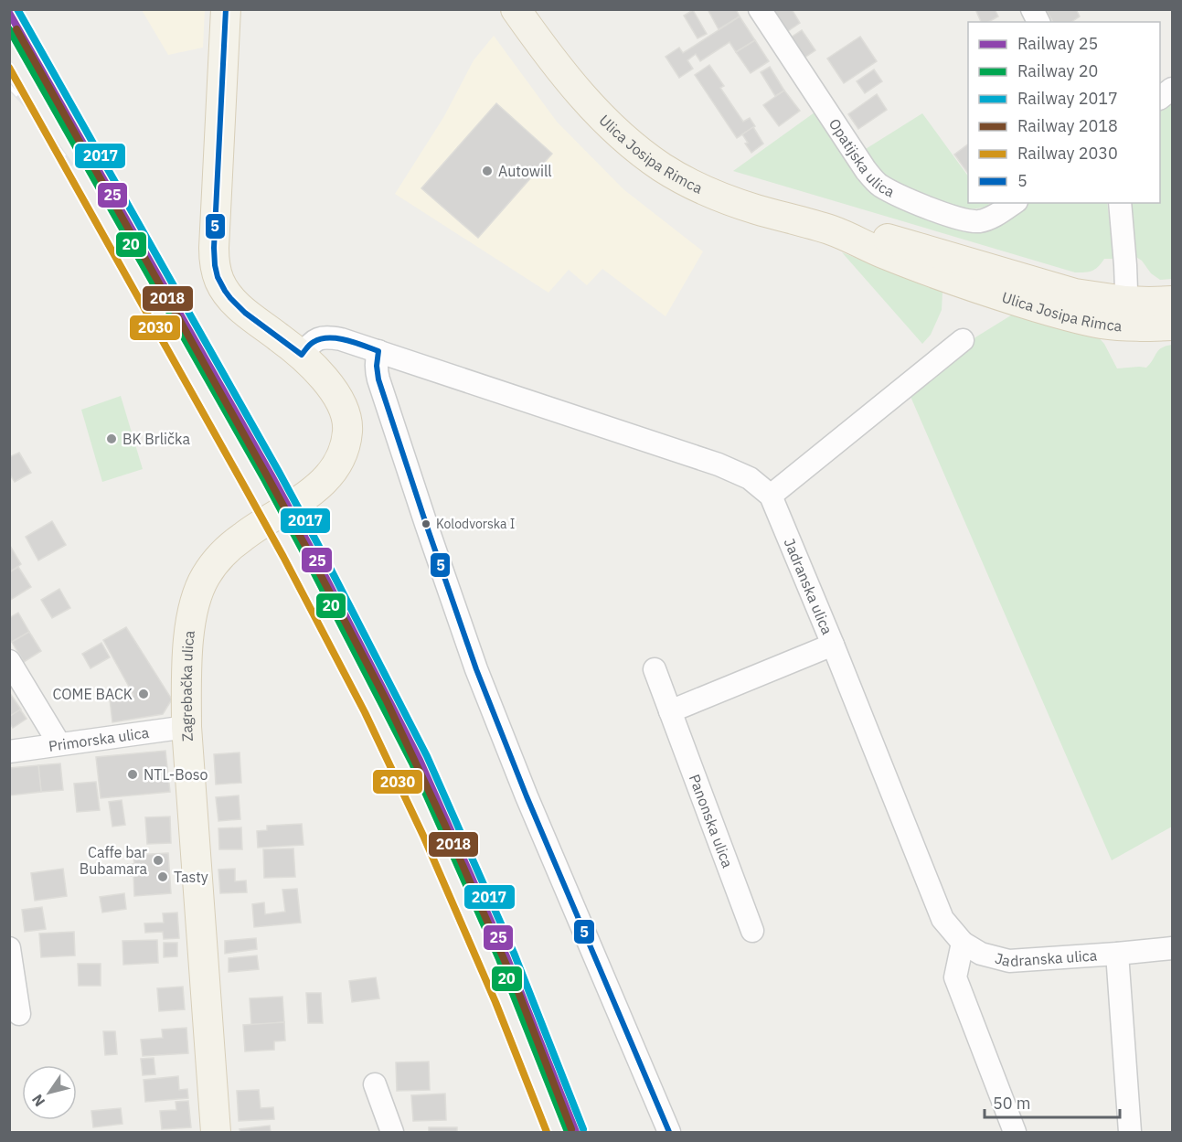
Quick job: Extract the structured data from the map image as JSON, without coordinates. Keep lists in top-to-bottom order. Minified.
{"streets":{"main road":["Ulica Josipa Rimca","Zagrebačka ulica"],"street":["Opatijska ulica","Jadranska ulica","Primorska ulica","Panonska ulica"]},"crossings":[["Jadranska ulica","Zagrebačka ulica"],["Zagrebačka ulica","Primorska ulica"]],"places":["Autowill","BK Brlička","Kolodvorska I","COME BACK","NTL-Boso","Caffe bar Bubamara","Tasty"],"lines":["rail line 2017","transit line 5","rail line 25","rail line 20","rail line 2018","rail line 2030"],"legend":["Railway 25","Railway 20","Railway 2017","Railway 2018","Railway 2030","5"],"scale_bar":"50 m","north":"bottom left"}
